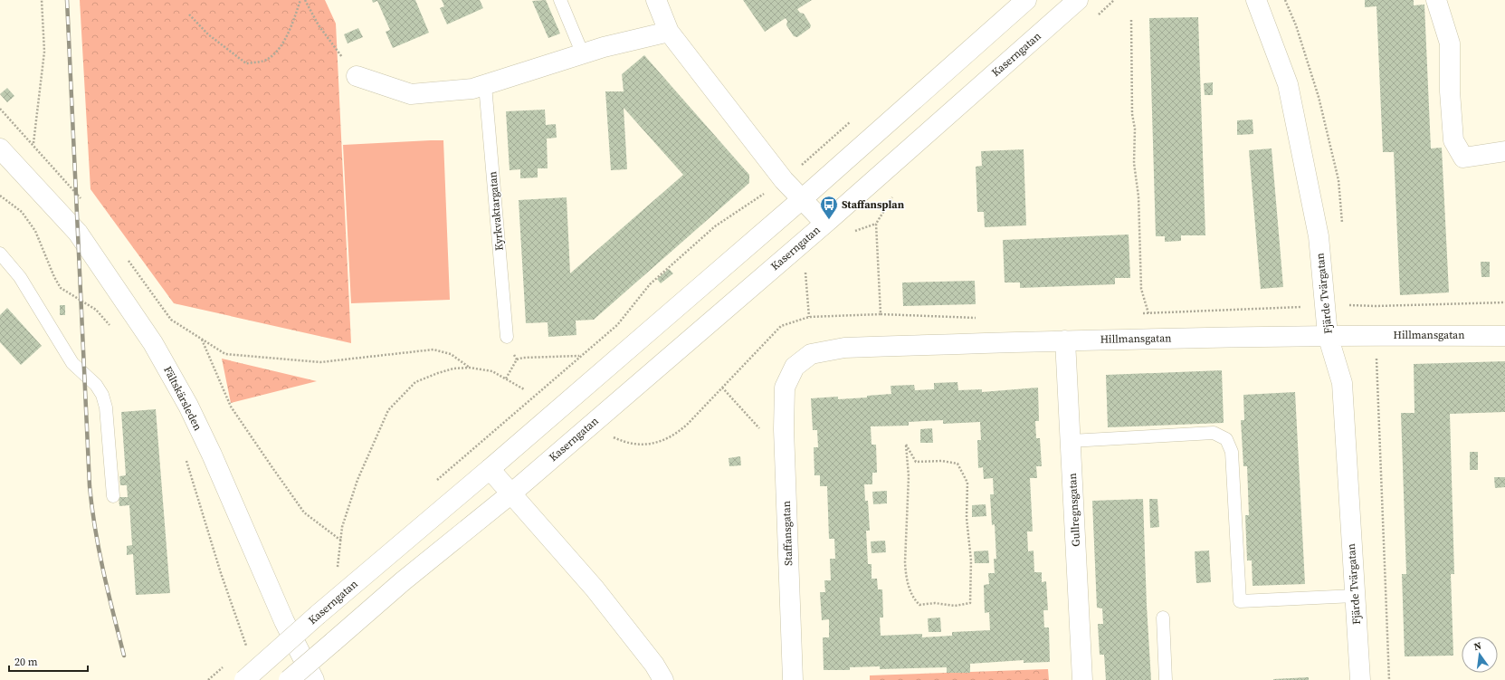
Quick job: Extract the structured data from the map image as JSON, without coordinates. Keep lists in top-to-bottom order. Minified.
{"streets":{"street":["Kaserngatan","Fjärde Tvärgatan","Hillmansgatan","Fältskärsleden","Gullregnsgatan","Staffansgatan"],"lane":["Kyrkvaktargatan"]},"crossings":[["Fjärde Tvärgatan","Hillmansgatan"],["Hillmansgatan","Gullregnsgatan"],["Hillmansgatan","Staffansgatan"]],"places":{"bus stop":["Staffansplan"]},"scale_bar":"20 m","north":"top"}
